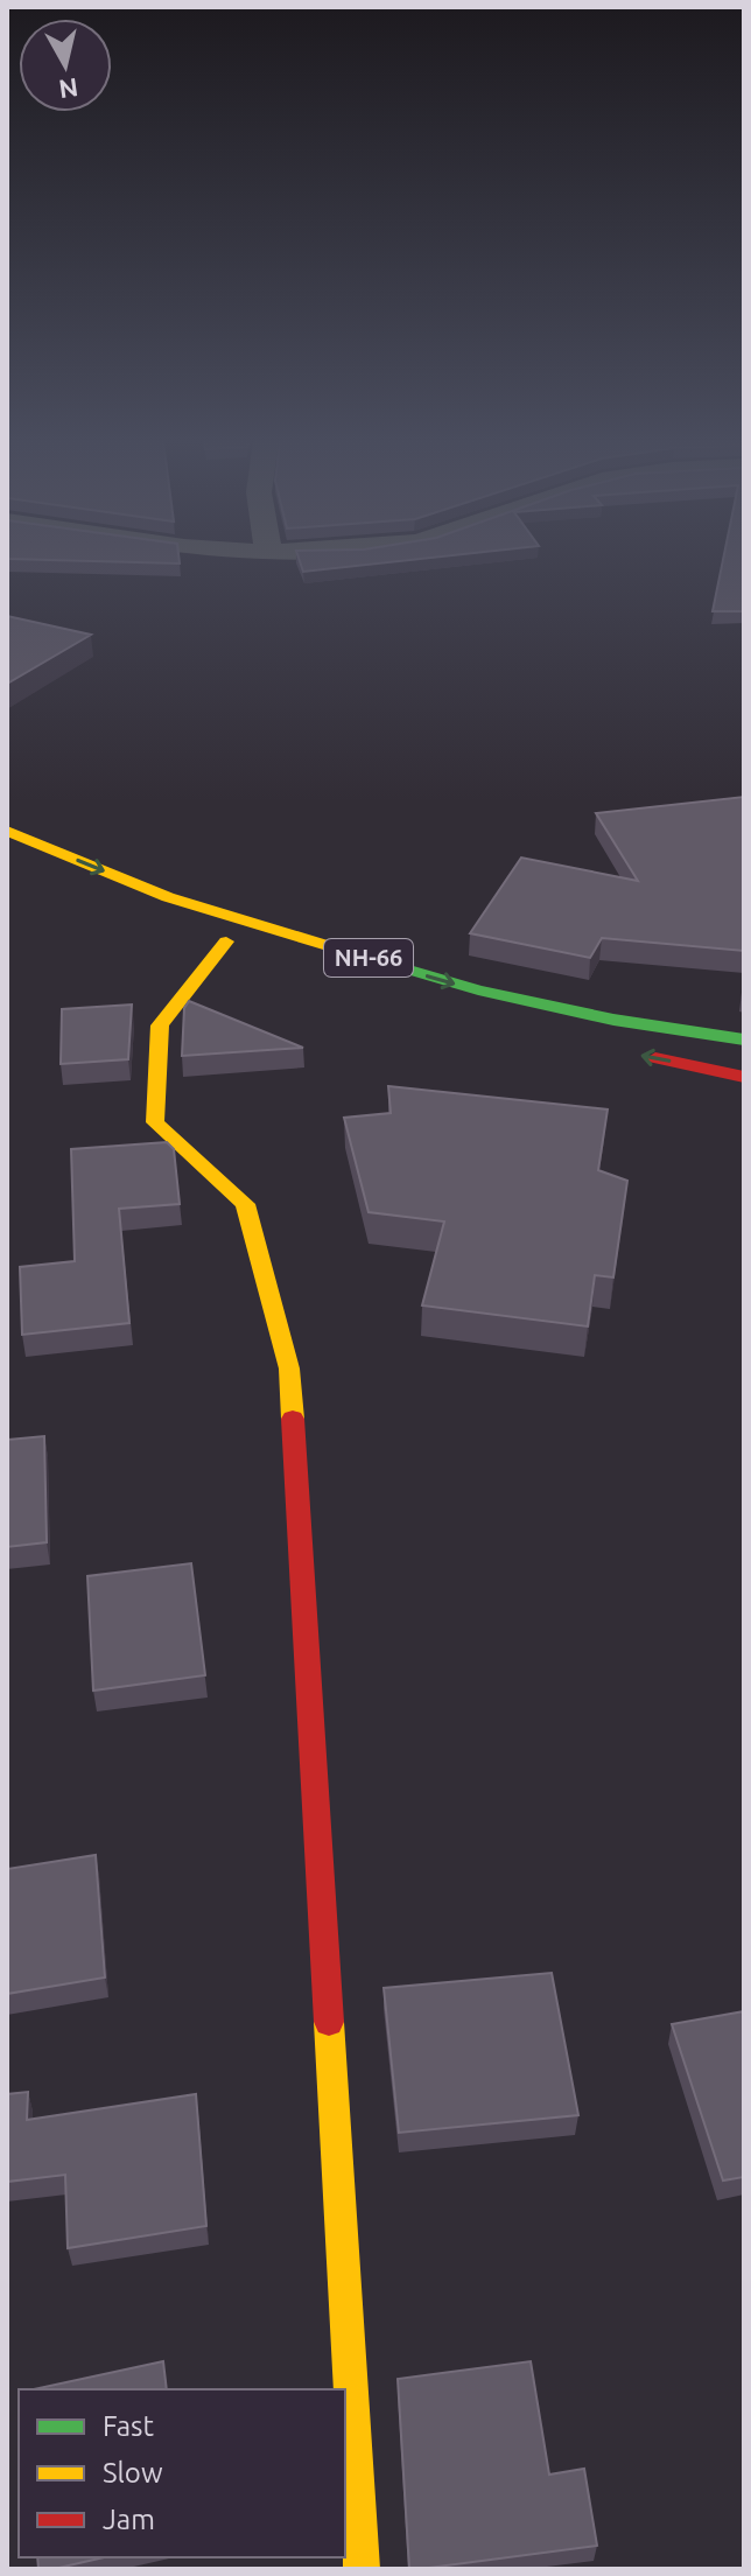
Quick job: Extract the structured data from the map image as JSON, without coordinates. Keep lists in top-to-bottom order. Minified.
{"streets":{"main road":["NH-66"]},"legend":["Fast","Slow","Jam"],"north":"bottom"}
